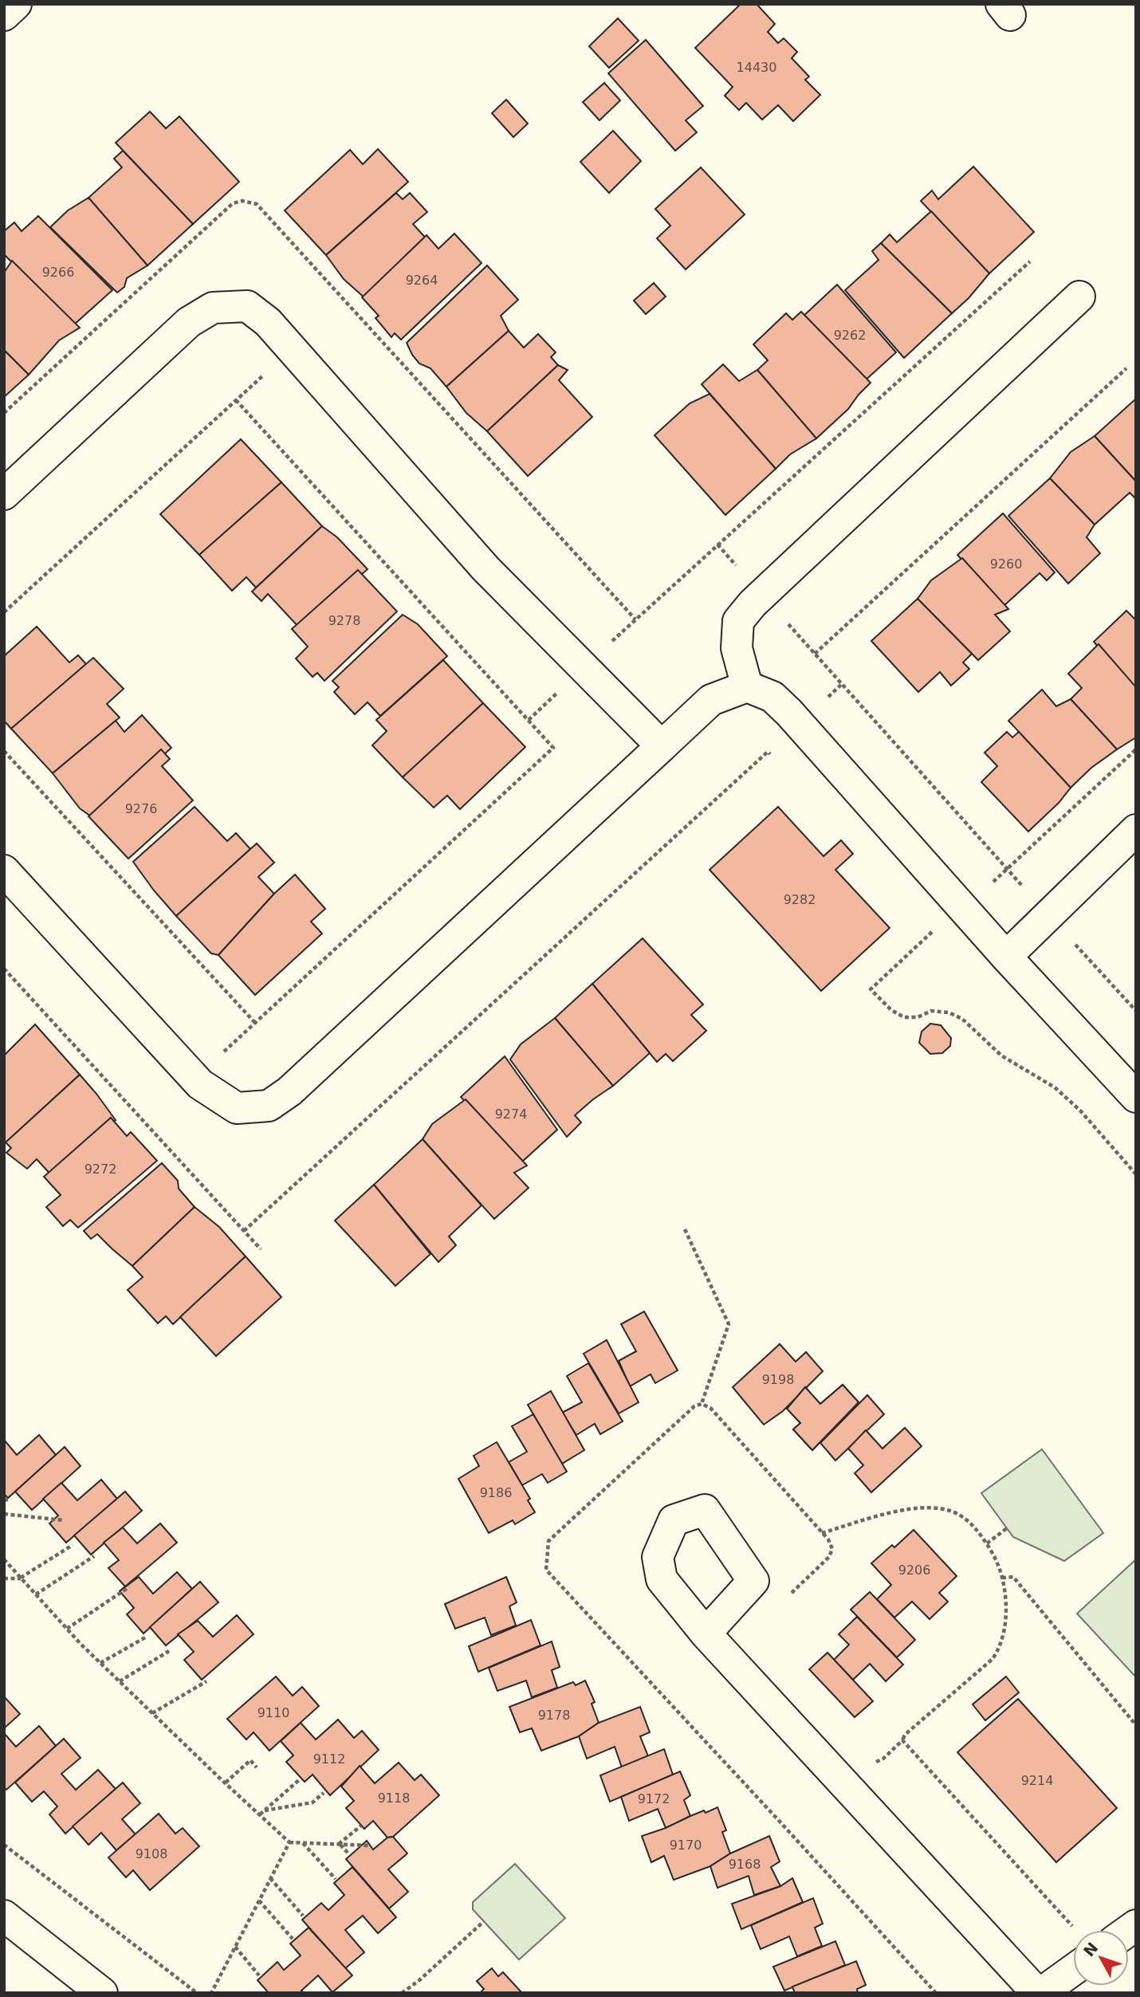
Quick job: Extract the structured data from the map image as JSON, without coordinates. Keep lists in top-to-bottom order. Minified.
{"house_numbers":["14430","9266","9264","9262","9260","9278","9276","9282","9274","9272","9198","9186","9206","9110","9178","9112","9214","9118","9172","9170","9108","9168"],"north":"top left"}
